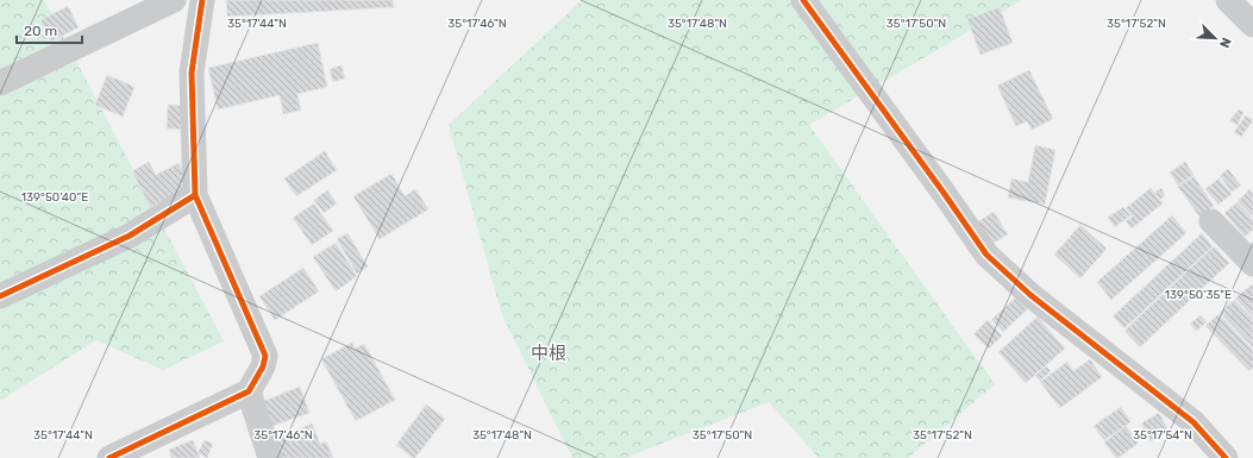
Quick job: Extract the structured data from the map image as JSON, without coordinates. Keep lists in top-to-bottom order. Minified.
{"districts":["中根"],"scale_bar":"20 m","north":"bottom right","coordinates":["35°17'44\"N","35°17'46\"N","35°17'48\"N","35°17'50\"N","35°17'52\"N","139°50'40\"E","139°50'35\"E","35°17'54\"N"]}
